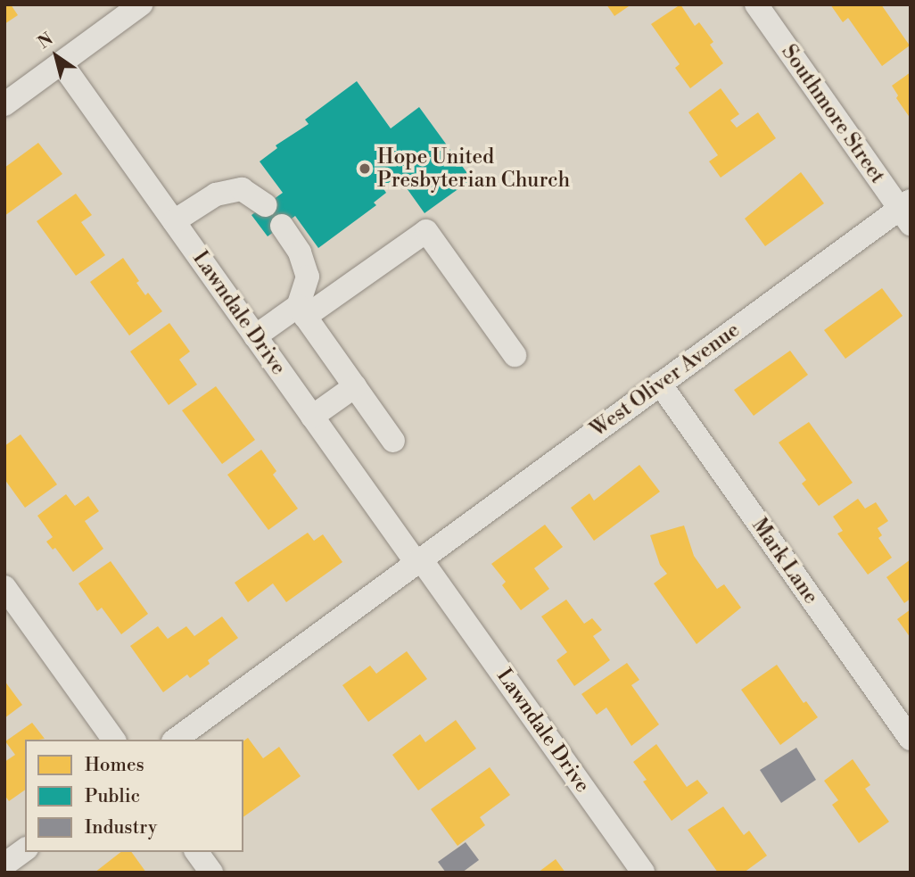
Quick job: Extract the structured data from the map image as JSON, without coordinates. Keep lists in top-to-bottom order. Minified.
{"streets":{"street":["Southmore Street","Lawndale Drive","West Oliver Avenue","Mark Lane"]},"crossings":[["Southmore Street","West Oliver Avenue"],["Lawndale Drive","West Oliver Avenue"],["West Oliver Avenue","Mark Lane"]],"places":["Hope United Presbyterian Church"],"legend":["Homes","Public","Industry"],"north":"top left"}
